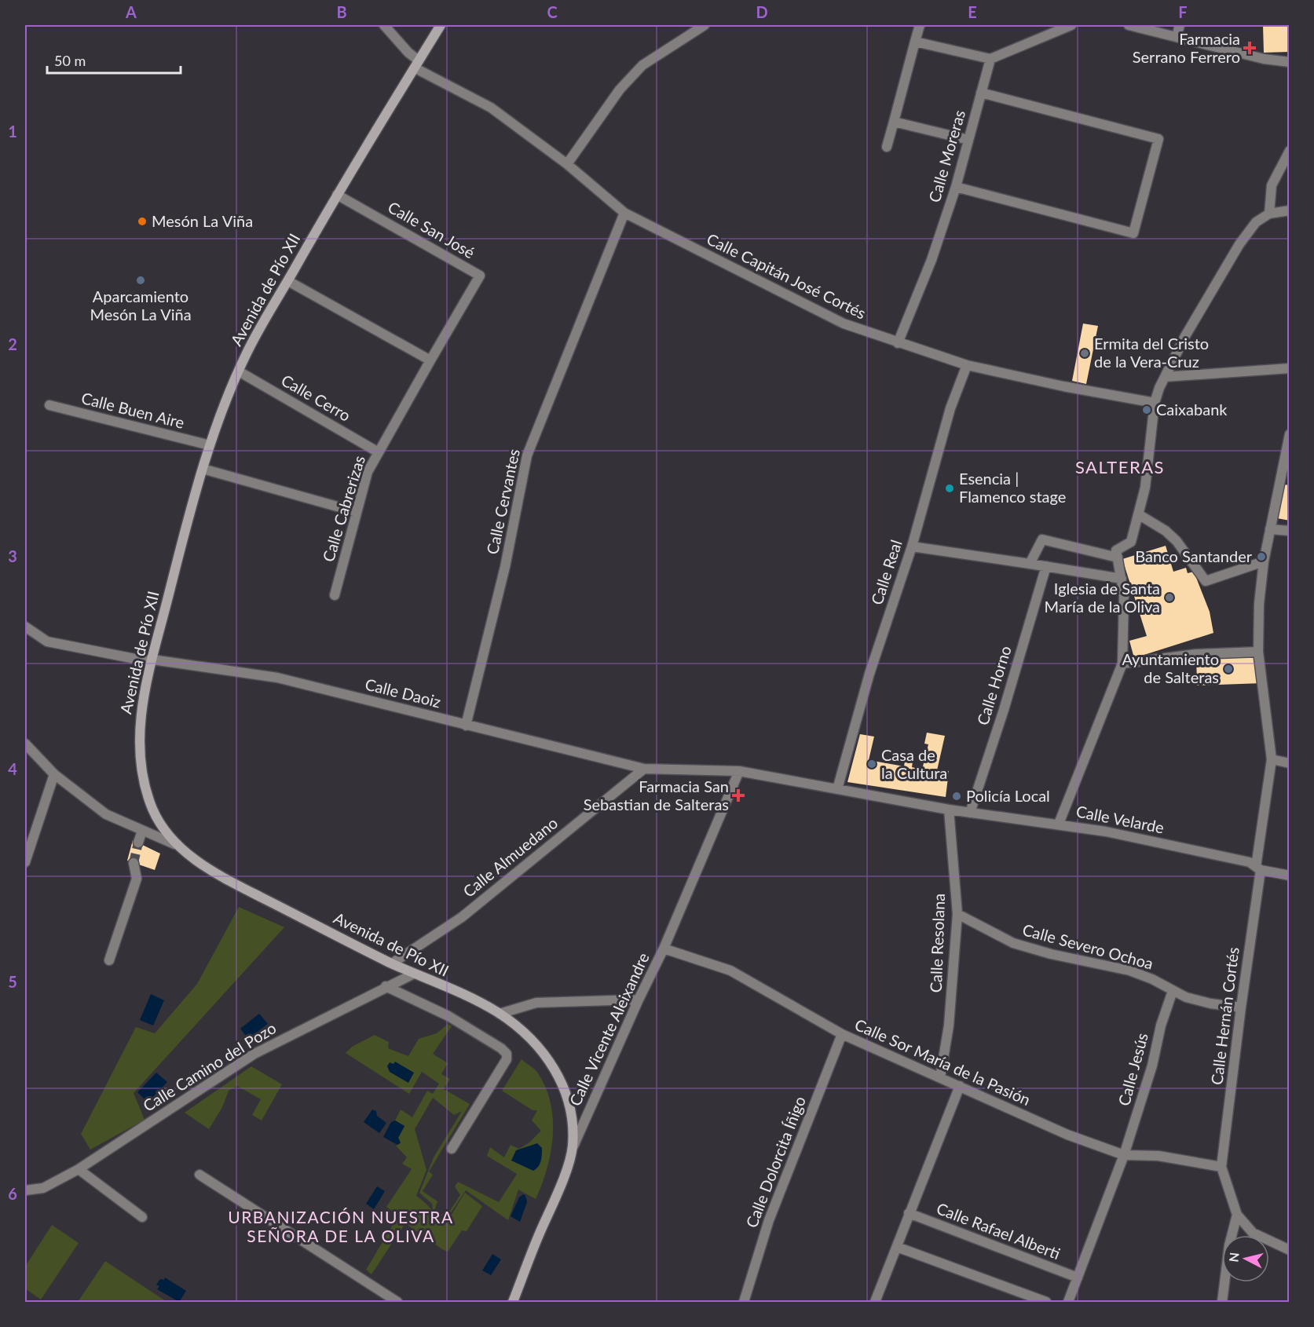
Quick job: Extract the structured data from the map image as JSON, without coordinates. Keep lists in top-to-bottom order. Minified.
{"streets":{"main road":["Avenida de Pío XII","Calle Vicente Aleixandre"],"street":["Calle Moreras","Calle San José","Calle Capitán José Cortés","Calle Cerro","Calle Buen Aire","Calle Cervantes","Calle Cabrerizas","Calle Real","Calle Horno","Calle Daoiz","Calle Velarde","Calle Almuedano","Calle Resolana","Calle Severo Ochoa","Calle Hernán Cortés","Calle Sor María de la Pasión","Calle Camino del Pozo","Calle Jesús","Calle Dolorcita Íñigo","Calle Rafael Alberti"]},"crossings":[["Calle Moreras","Calle Capitán José Cortés"],["Calle San José","Avenida de Pío XII"],["Calle San José","Calle Cabrerizas"],["Calle Capitán José Cortés","Avenida de Pío XII"],["Calle Capitán José Cortés","Calle Cervantes"],["Calle Capitán José Cortés","Calle Real"],["Avenida de Pío XII","Calle Cerro"],["Avenida de Pío XII","Calle Buen Aire"],["Avenida de Pío XII","Calle Daoiz"],["Avenida de Pío XII","Calle Almuedano"],["Avenida de Pío XII","Calle Vicente Aleixandre"],["Avenida de Pío XII","Calle Camino del Pozo"],["Calle Cerro","Calle Cabrerizas"],["Calle Cervantes","Calle Daoiz"],["Calle Real","Calle Daoiz"],["Calle Real","Calle Velarde"],["Calle Horno","Calle Velarde"],["Calle Daoiz","Calle Velarde"],["Calle Daoiz","Calle Almuedano"],["Calle Daoiz","Calle Vicente Aleixandre"],["Calle Velarde","Calle Resolana"],["Calle Velarde","Calle Hernán Cortés"],["Calle Resolana","Calle Severo Ochoa"],["Calle Resolana","Calle Sor María de la Pasión"],["Calle Severo Ochoa","Calle Hernán Cortés"],["Calle Severo Ochoa","Calle Jesús"],["Calle Hernán Cortés","Calle Sor María de la Pasión"],["Calle Vicente Aleixandre","Calle Sor María de la Pasión"],["Calle Sor María de la Pasión","Calle Jesús"],["Calle Sor María de la Pasión","Calle Dolorcita Íñigo"],["Calle Jesús","Calle Rafael Alberti"]],"districts":["SALTERAS","URBANIZACIÓN NUESTRA SEÑORA DE LA OLIVA"],"places":{"health":["Farmacia Serrano Ferrero","Farmacia San Sebastian de Salteras"],"other":["Mesón La Viña","Aparcamiento Mesón La Viña","Ermita del Cristo de la Vera-Cruz","Caixabank","Esencia | Flamenco stage","Banco Santander","Iglesia de Santa María de la Oliva","Ayuntamiento de Salteras","Casa de la Cultura","Policía Local"]},"scale_bar":"50 m","north":"left","grid":{"columns":["A","B","C","D","E","F"],"rows":["1","2","3","4","5","6"]}}
